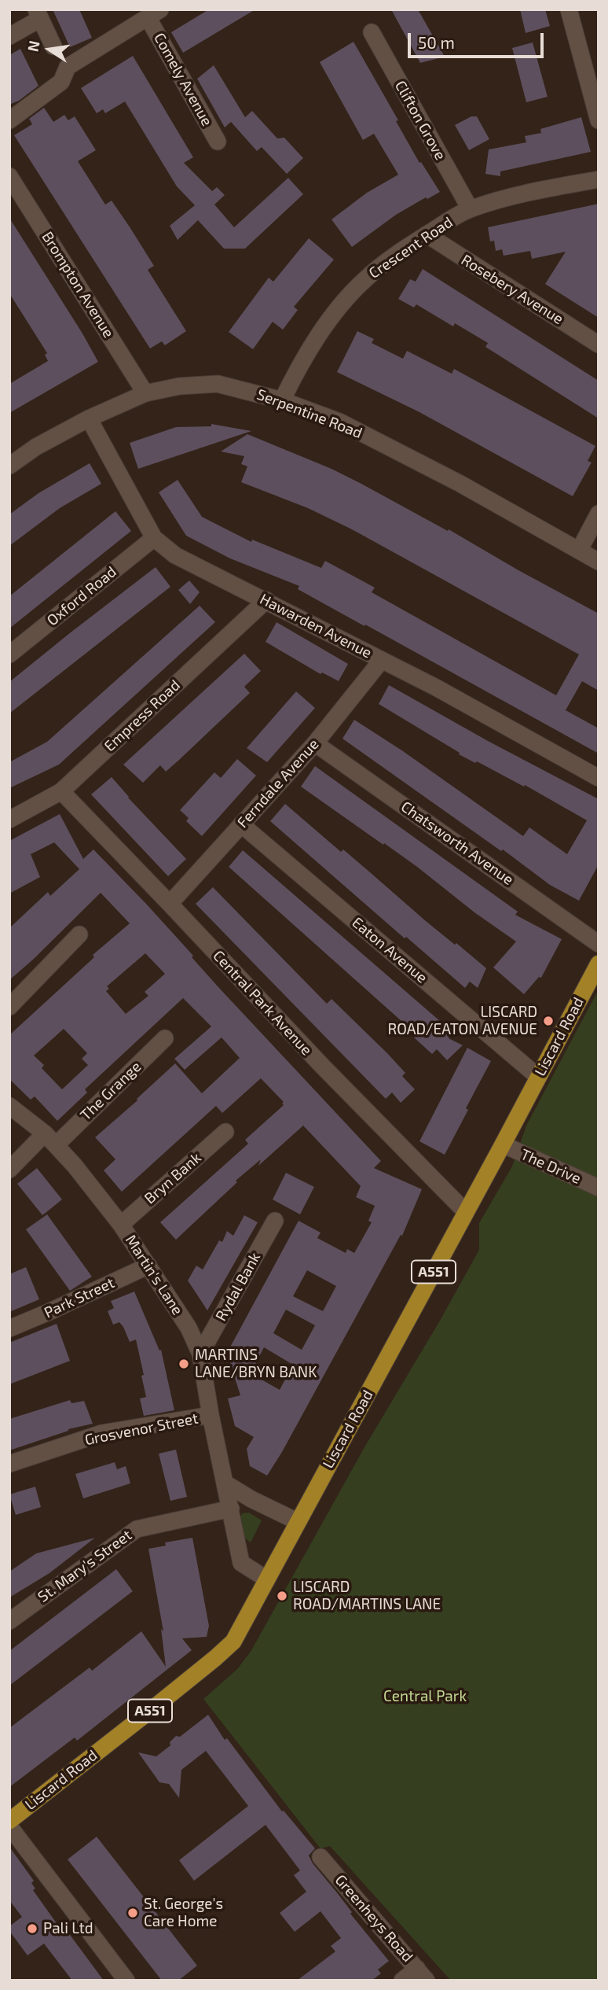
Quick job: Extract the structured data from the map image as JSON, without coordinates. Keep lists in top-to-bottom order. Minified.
{"streets":{"main road":["Liscard Road","A551"],"street":["Comely Avenue","Clifton Grove","Crescent Road","Brompton Avenue","Rosebery Avenue","Serpentine Road","Oxford Road","Hawarden Avenue","Empress Road","Ferndale Avenue","Chatsworth Avenue","Eaton Avenue","Central Park Avenue","The Grange","The Drive","Bryn Bank","Martin's Lane","Rydal Bank","Park Street","Grosvenor Street","St. Mary's Street","Greenheys Road"]},"crossings":[["Clifton Grove","Crescent Road"],["Crescent Road","Rosebery Avenue"],["Crescent Road","Serpentine Road"],["Brompton Avenue","Serpentine Road"],["Serpentine Road","Hawarden Avenue"],["Oxford Road","Hawarden Avenue"],["Hawarden Avenue","Empress Road"],["Hawarden Avenue","Ferndale Avenue"],["Empress Road","Central Park Avenue"],["Ferndale Avenue","Chatsworth Avenue"],["Ferndale Avenue","Eaton Avenue"],["Ferndale Avenue","Central Park Avenue"],["Eaton Avenue","Liscard Road"],["Central Park Avenue","Liscard Road"],["Liscard Road","The Drive"],["Liscard Road","Martin's Lane"],["The Grange","Martin's Lane"],["Bryn Bank","Martin's Lane"],["Martin's Lane","Rydal Bank"],["Martin's Lane","Park Street"],["Martin's Lane","Grosvenor Street"],["Martin's Lane","St. Mary's Street"]],"parks":["Central Park"],"places":["LISCARD ROAD/EATON AVENUE","MARTINS LANE/BRYN BANK","LISCARD ROAD/MARTINS LANE","St. George's Care Home","Pali Ltd"],"scale_bar":"50 m","north":"left"}
